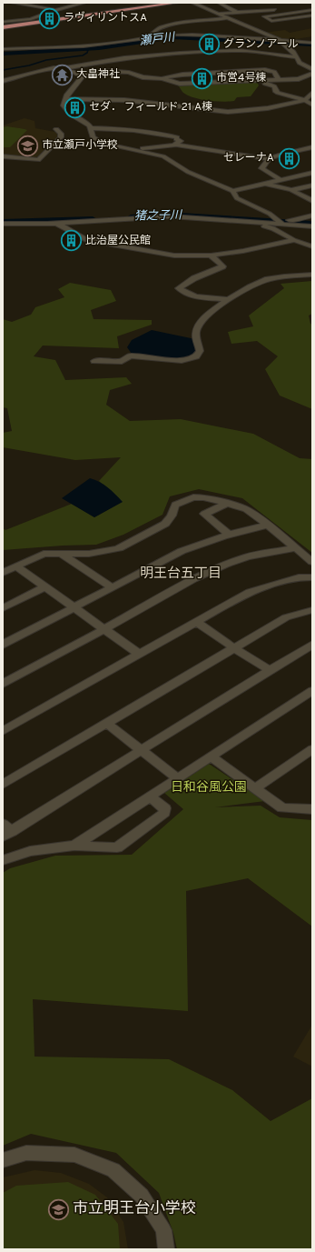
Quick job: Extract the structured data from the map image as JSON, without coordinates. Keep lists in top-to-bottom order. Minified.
{"districts":["明王台五丁目"],"water":["瀬戸川","猪之子川"],"parks":["日和谷風公園"],"places":{"building":["ラヴィリントスA","グランノアール","市営4号棟","セダ． フィールド 21 A棟","セレーナA","比治屋公民館"],"temple":["大畠神社"],"school or university":["市立瀬戸小学校","市立明王台小学校"]}}
